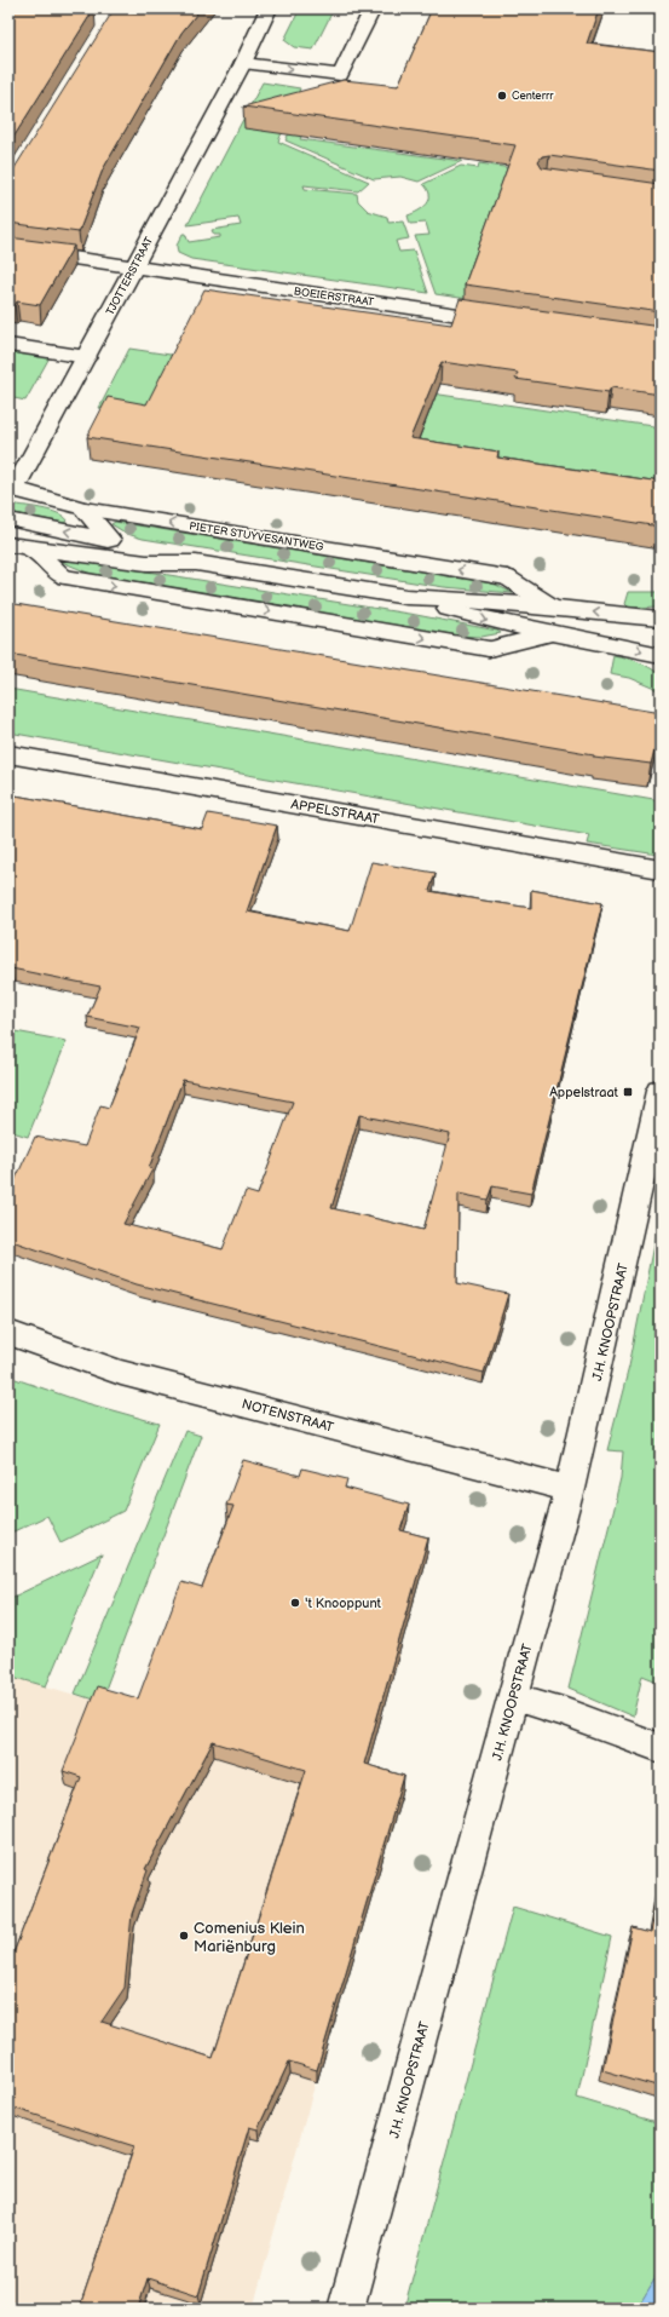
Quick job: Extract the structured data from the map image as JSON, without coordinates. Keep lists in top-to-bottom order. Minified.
{"streets":{"street":["TJOTTERSTRAAT","BOEIERSTRAAT","PIETER STUYVESANTWEG","APPELSTRAAT","J.H. KNOOPSTRAAT","NOTENSTRAAT"]},"crossings":[["TJOTTERSTRAAT","BOEIERSTRAAT"],["TJOTTERSTRAAT","PIETER STUYVESANTWEG"],["J.H. KNOOPSTRAAT","NOTENSTRAAT"]],"places":{"other":["Centerrr","'t Knooppunt","Comenius Klein Mariënburg"],"transit":["Appelstraat"]}}
